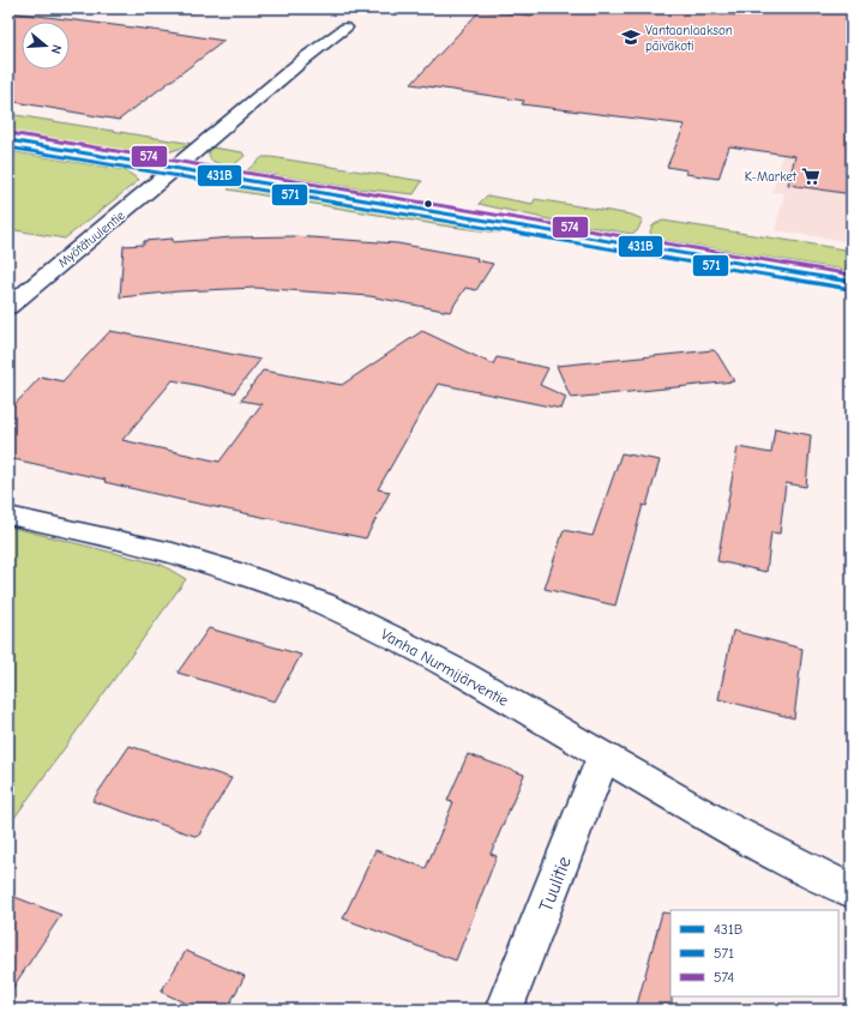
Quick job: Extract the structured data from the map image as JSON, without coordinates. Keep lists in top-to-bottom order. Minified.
{"streets":{"street":["Myötätuulentie","Vanha Nurmijärventie","Tuulitie"]},"crossings":[["Vanha Nurmijärventie","Tuulitie"]],"places":{"school or university":["Vantaanlaakson päiväkoti"],"supermarket":["K-Market"]},"lines":["transit line 574","transit line 431B","transit line 571"],"legend":["431B","571","574"],"north":"right"}
